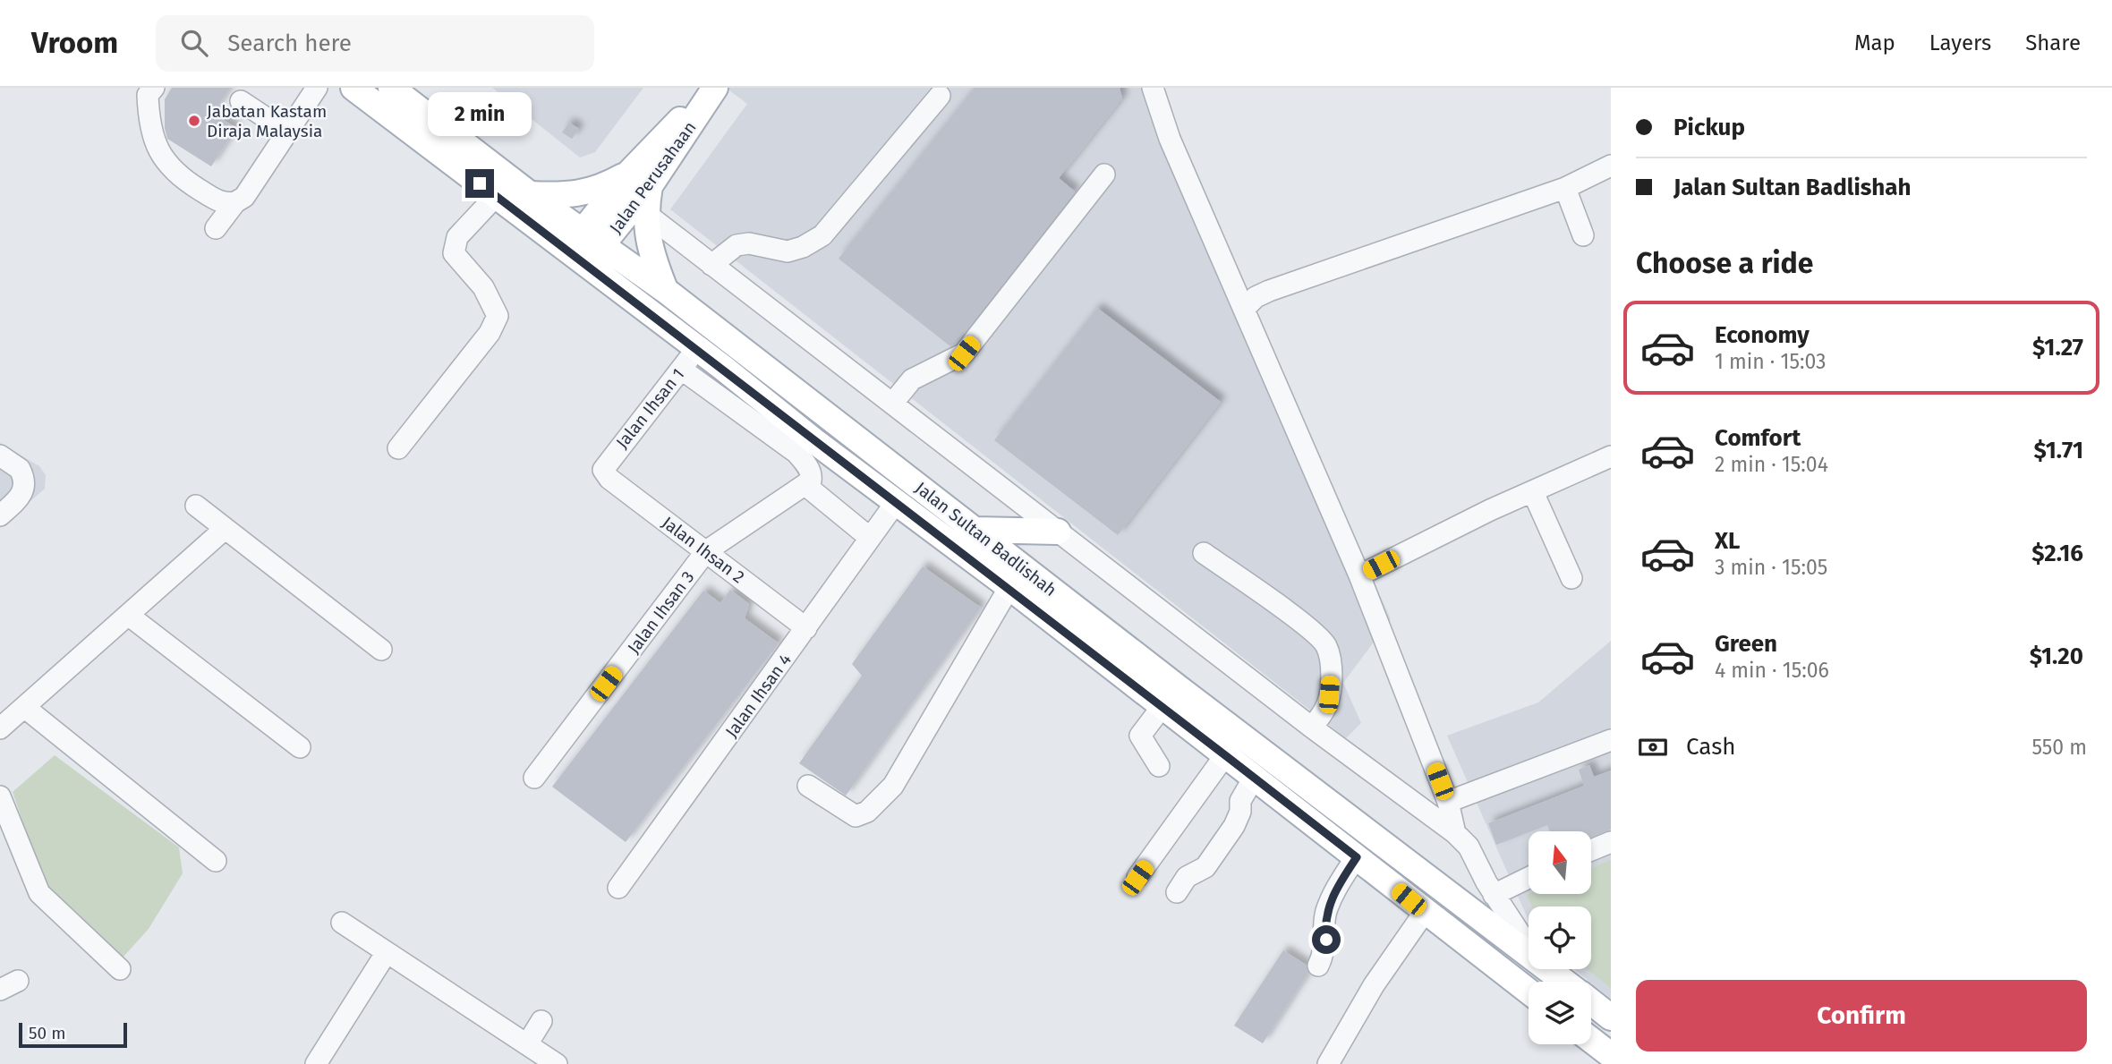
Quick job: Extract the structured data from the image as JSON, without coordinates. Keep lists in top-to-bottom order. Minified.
{"streets":{"main road":["Jalan Perusahaan","Jalan Sultan Badlishah"],"street":["Jalan Ihsan 1","Jalan Ihsan 2","Jalan Ihsan 3","Jalan Ihsan 4"]},"crossings":[["Jalan Perusahaan","Jalan Sultan Badlishah"],["Jalan Ihsan 1","Jalan Sultan Badlishah"],["Jalan Ihsan 1","Jalan Ihsan 2"],["Jalan Sultan Badlishah","Jalan Ihsan 4"],["Jalan Ihsan 2","Jalan Ihsan 3"],["Jalan Ihsan 2","Jalan Ihsan 4"]],"places":["Jabatan Kastam Diraja Malaysia"],"scale_bar":"50 m","north":"top","page":{"header":"Vroom","search":"Search here","nav":["Map","Layers","Share"],"banner":["Pickup","Jalan Sultan Badlishah"],"bubble":"2 min","heading":"Choose a ride","list":[{"name":"Economy","note":"1 min · 15:03","value":"$1.27"},{"name":"Comfort","note":"2 min · 15:04","value":"$1.71"},{"name":"XL","note":"3 min · 15:05","value":"$2.16"},{"name":"Green","note":"4 min · 15:06","value":"$1.20"}],"pay":["Cash","550 m"],"buttons":"Confirm","scale":"50 m"}}
